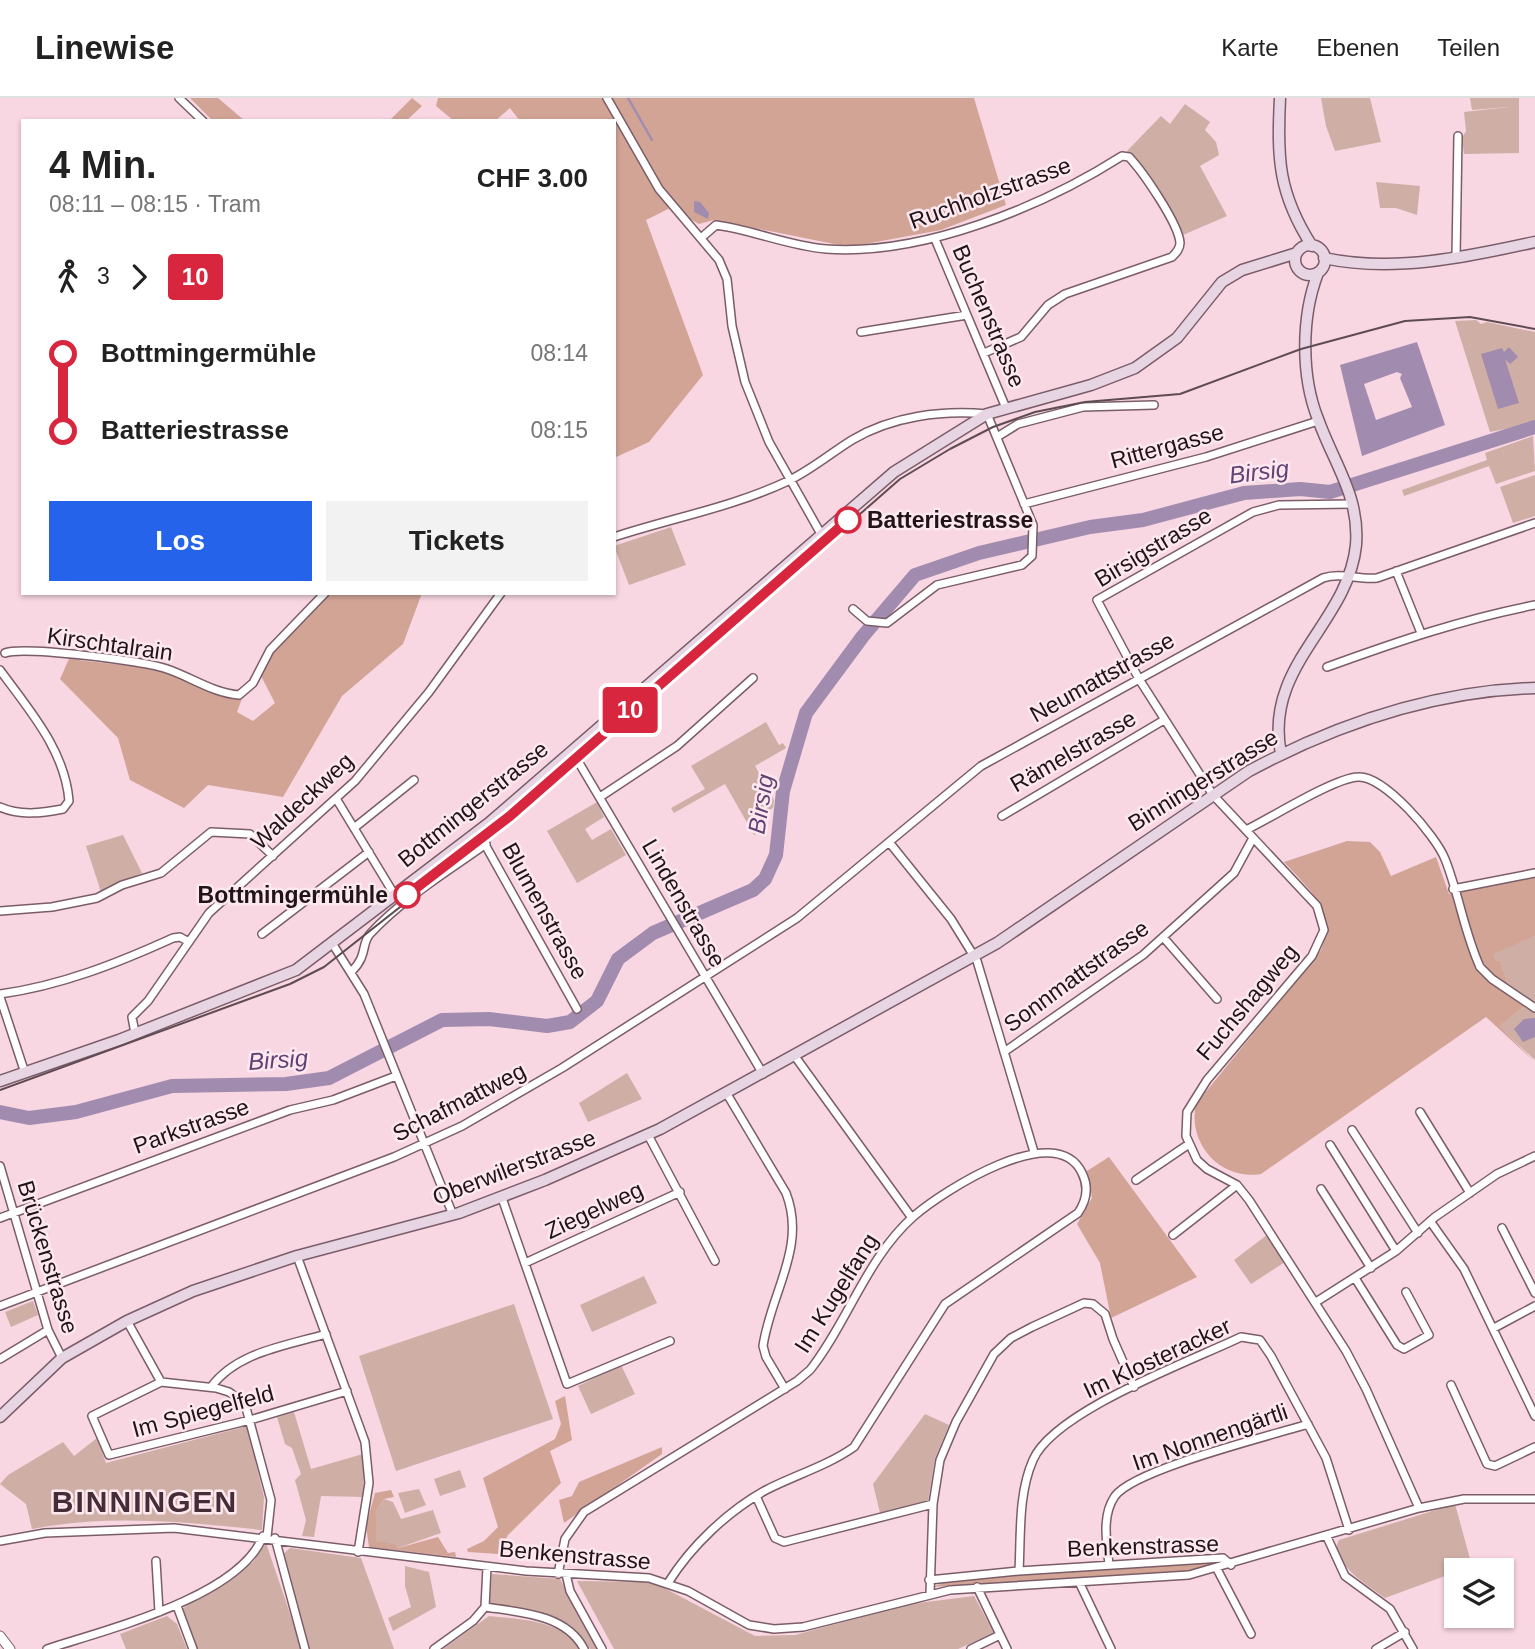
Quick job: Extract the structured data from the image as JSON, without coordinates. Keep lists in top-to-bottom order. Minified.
{"streets":{"main road":["Binningerstrasse","Bottmingerstrasse","Oberwilerstrasse"],"street":["Ruchholzstrasse","Buchenstrasse","Rittergasse","Birsigstrasse","Kirschtalrain","Neumattstrasse","Rämelstrasse","Waldeckweg","Lindenstrasse","Blumenstrasse","Sonnmattstrasse","Fuchshagweg","Schafmattweg","Parkstrasse","Ziegelweg","Brückenstrasse","Im Kugelfang","Im Klosteracker","Im Spiegelfeld","Im Nonnengärtli","Benkenstrasse"]},"crossings":[["Ruchholzstrasse","Buchenstrasse"],["Buchenstrasse","Bottmingerstrasse"],["Birsigstrasse","Neumattstrasse"],["Birsigstrasse","Rämelstrasse"],["Birsigstrasse","Fuchshagweg"],["Neumattstrasse","Schafmattweg"],["Rämelstrasse","Fuchshagweg"],["Binningerstrasse","Fuchshagweg"],["Binningerstrasse","Oberwilerstrasse"],["Waldeckweg","Bottmingerstrasse"],["Bottmingerstrasse","Lindenstrasse"],["Bottmingerstrasse","Blumenstrasse"],["Lindenstrasse","Schafmattweg"],["Lindenstrasse","Oberwilerstrasse"],["Sonnmattstrasse","Fuchshagweg"],["Schafmattweg","Brückenstrasse"],["Parkstrasse","Brückenstrasse"],["Oberwilerstrasse","Ziegelweg"],["Oberwilerstrasse","Brückenstrasse"],["Im Kugelfang","Benkenstrasse"],["Im Klosteracker","Im Nonnengärtli"],["Im Klosteracker","Benkenstrasse"],["Im Nonnengärtli","Benkenstrasse"]],"districts":["BINNINGEN"],"water":["Birsig"],"places":["Batteriestrasse","Bottmingermühle"],"lines":["tram line 10"],"page":{"header":"Linewise","nav":["Karte","Ebenen","Teilen"],"on_map":"10","heading":["4 Min.","08:11 – 08:15 · Tram","CHF 3.00"],"legs":["3","10"],"list":[{"name":"Bottmingermühle","value":"08:14"},{"name":"Batteriestrasse","value":"08:15"}],"buttons":["Los","Tickets"]}}
